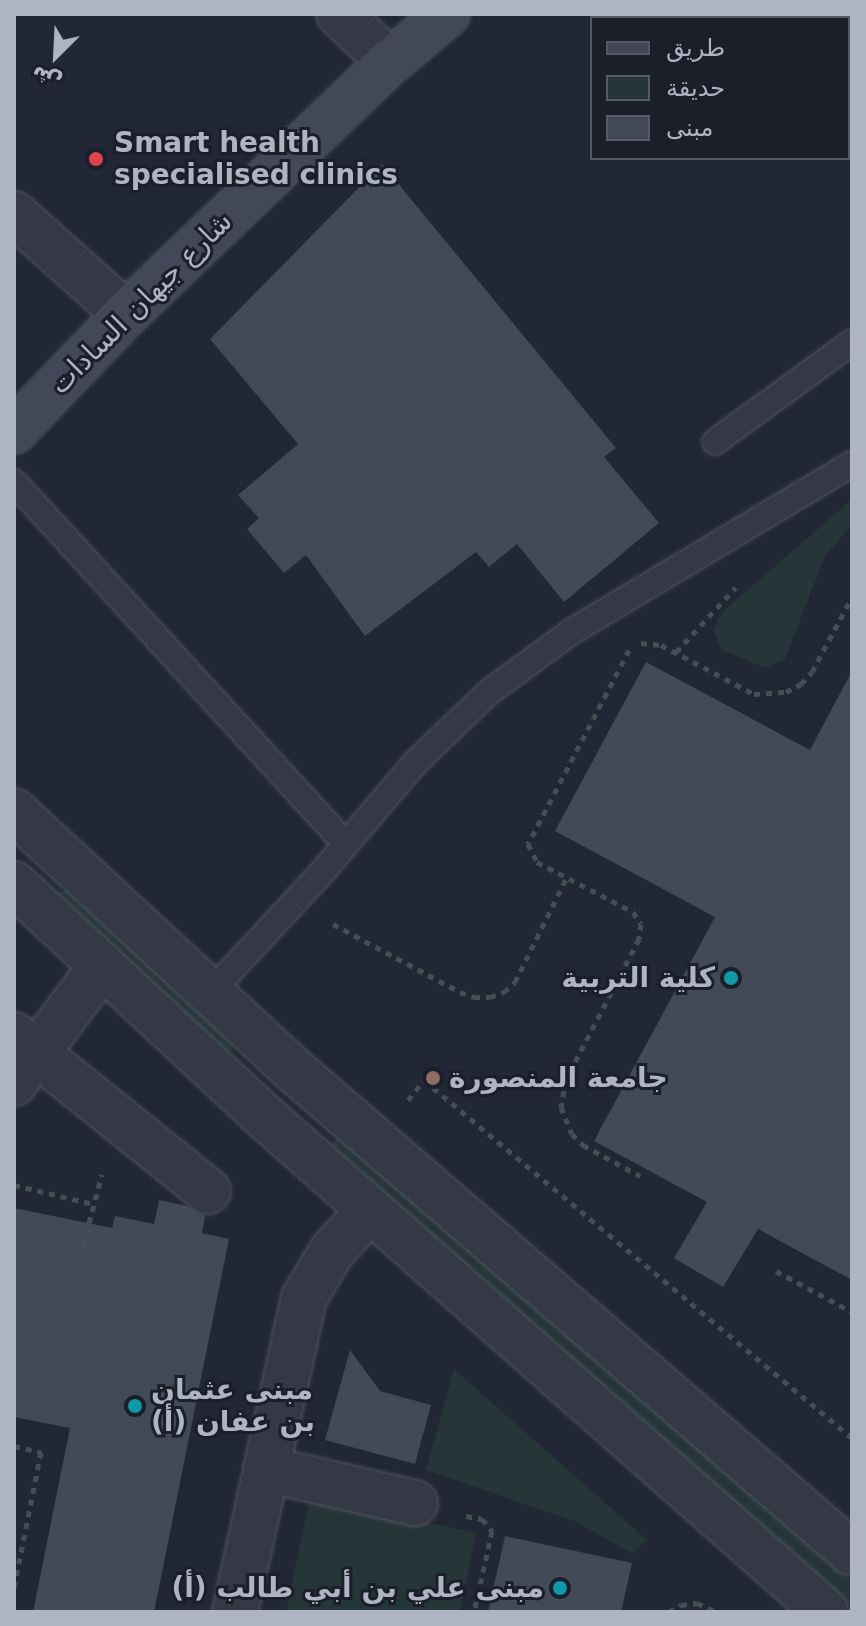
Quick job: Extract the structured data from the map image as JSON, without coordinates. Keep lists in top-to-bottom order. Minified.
{"streets":{"main road":["شارع جيهان السادات"]},"places":["Smart health specialised clinics","كلية التربية","جامعة المنصورة","مبنى عثمان بن عفان (أ)","مبنى علي بن أبي طالب (أ)"],"legend":["طريق","حديقة","مبنى"],"north":"bottom left"}
